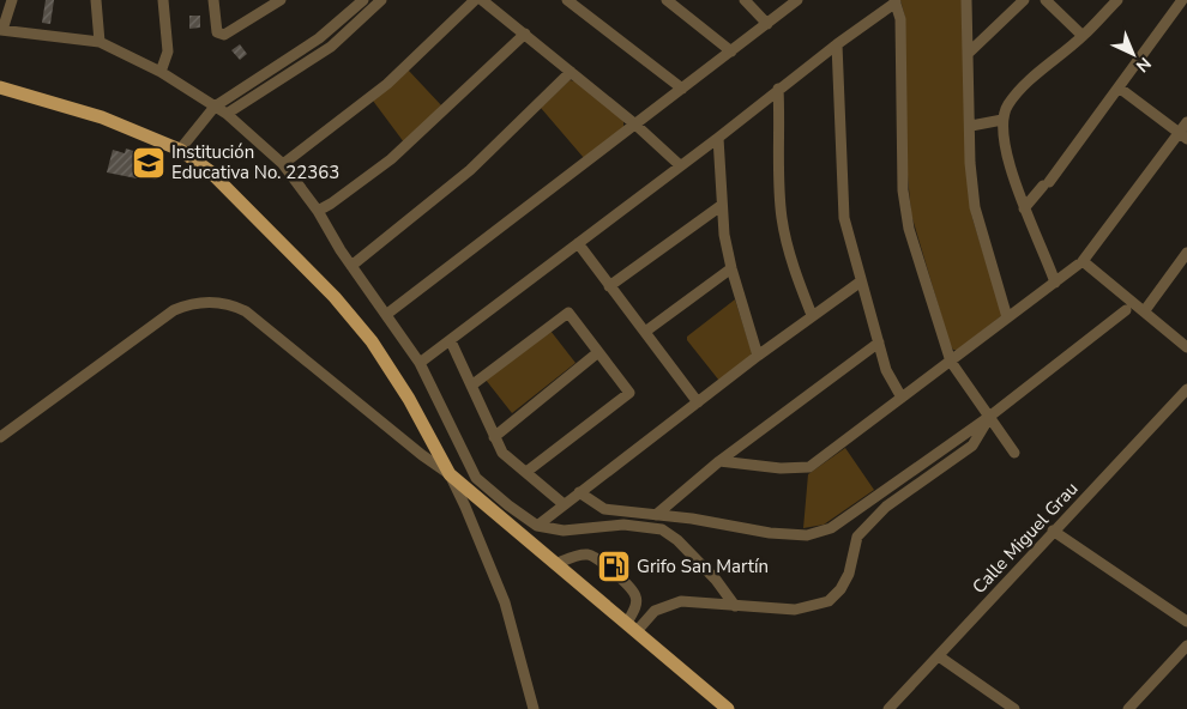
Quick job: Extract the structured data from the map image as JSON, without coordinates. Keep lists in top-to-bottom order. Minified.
{"streets":{"street":["Calle Miguel Grau"]},"places":{"school or university":["Institución Educativa No. 22363"],"fuel station":["Grifo San Martín"]},"north":"bottom right"}
